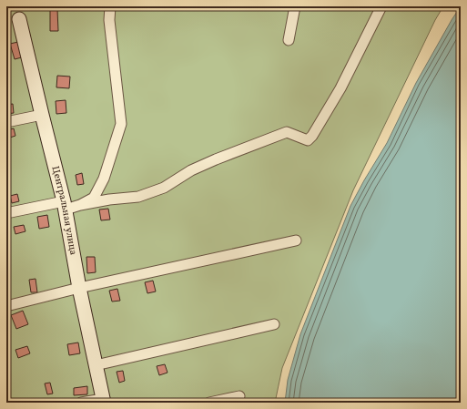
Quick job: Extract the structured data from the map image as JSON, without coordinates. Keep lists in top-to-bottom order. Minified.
{"streets":{"street":["Центральная улица"]}}
